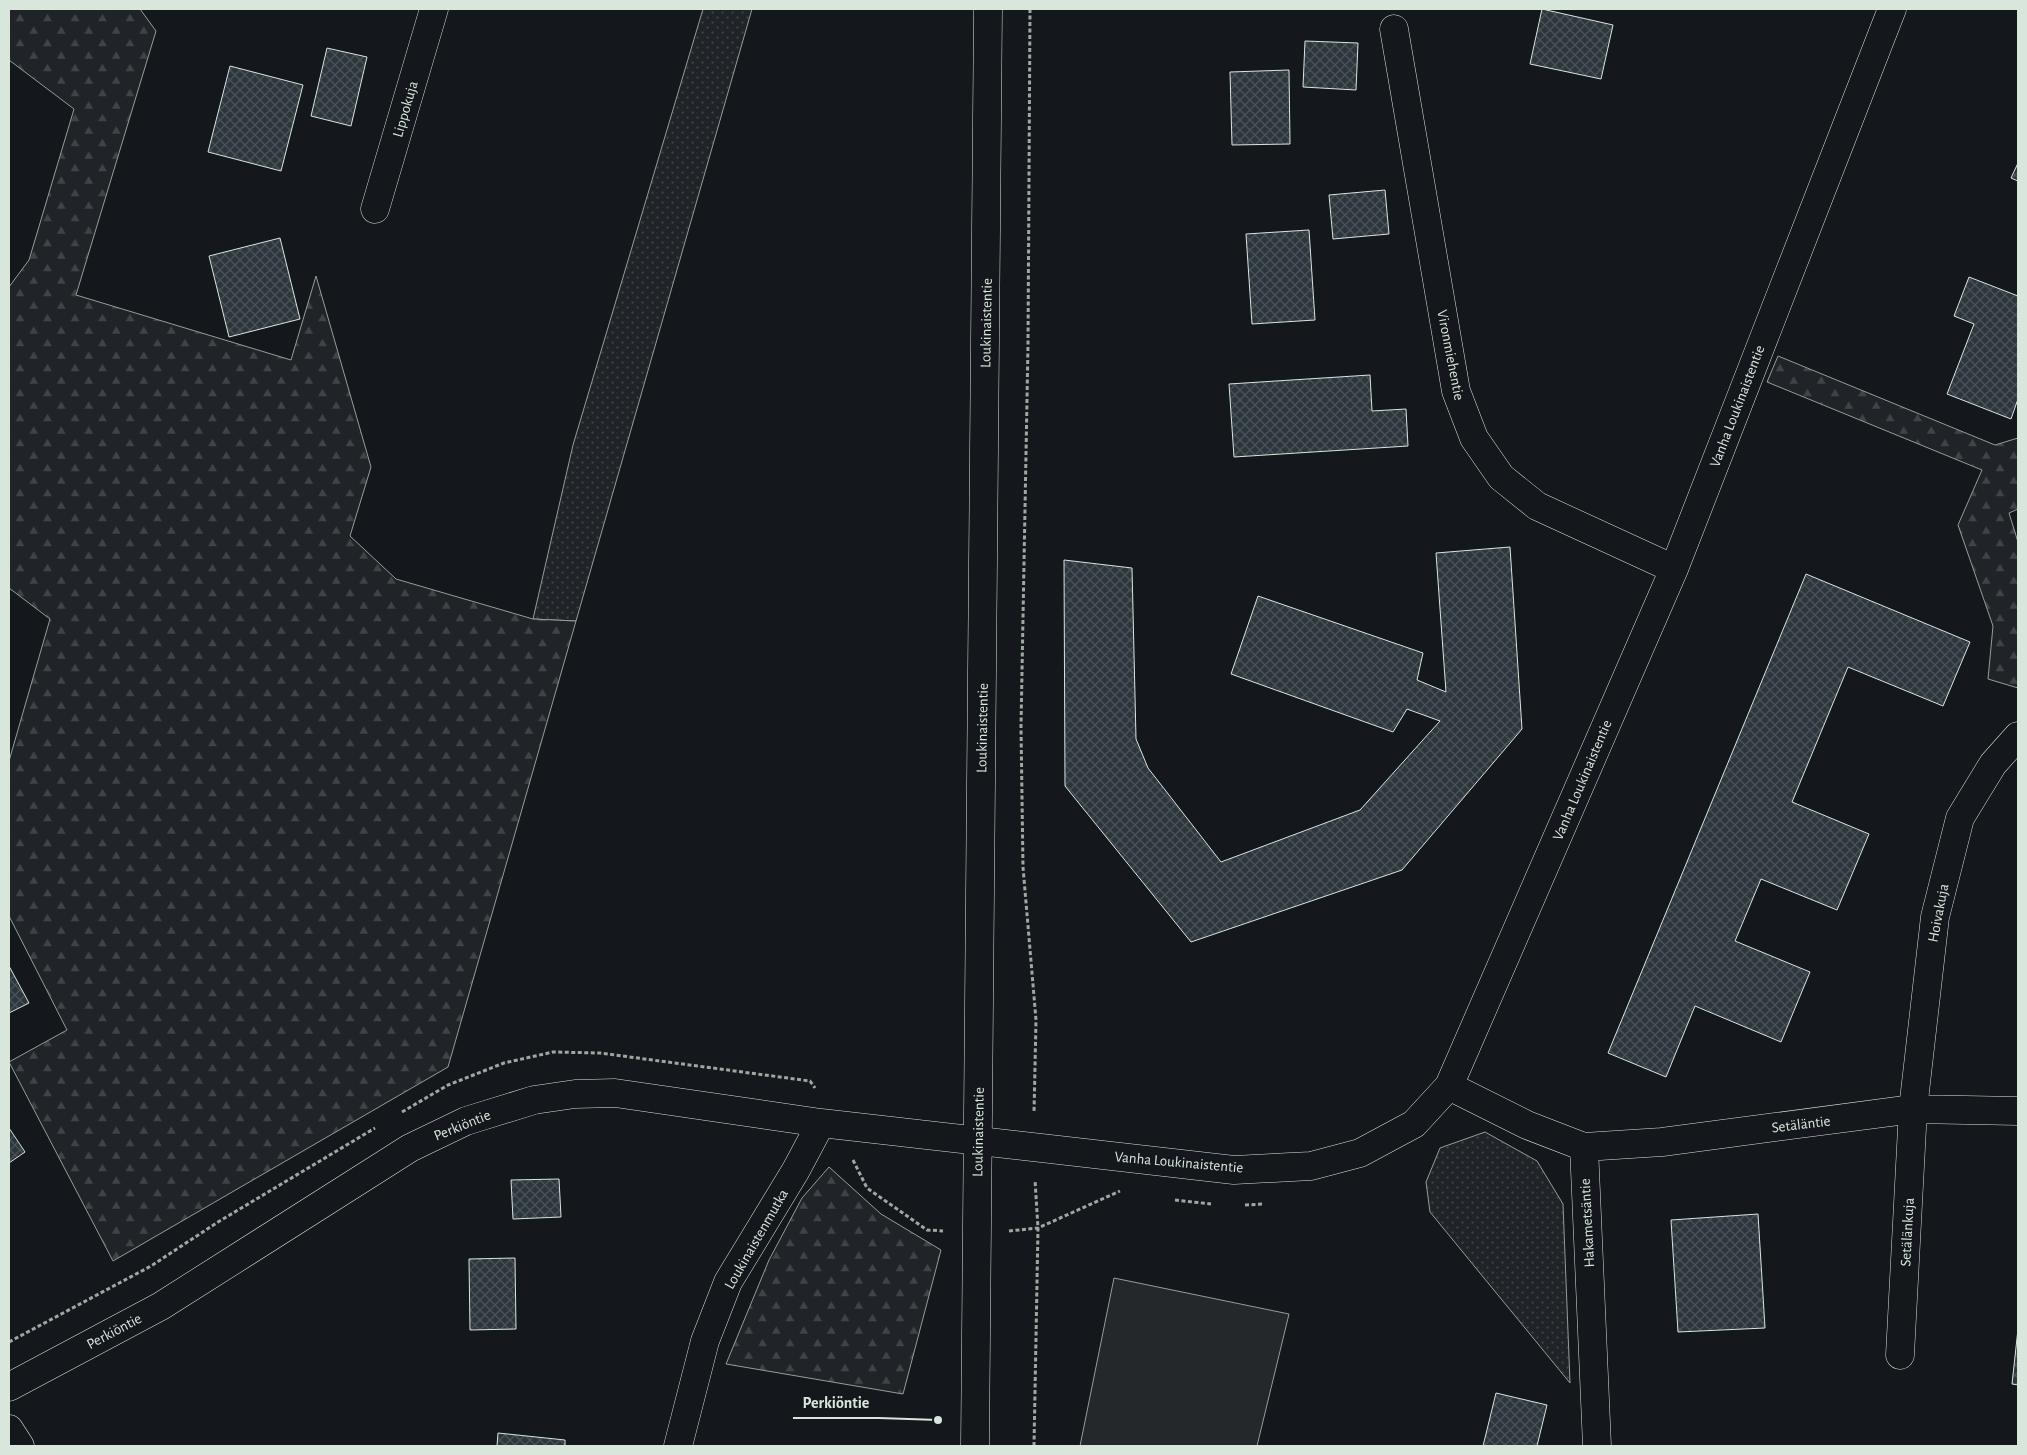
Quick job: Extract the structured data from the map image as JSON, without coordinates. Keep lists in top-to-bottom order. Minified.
{"streets":{"street":["Lippokuja","Loukinaistentie","Vironmiehentie","Vanha Loukinaistentie","Hoivakuja","Setäläntie","Perkiöntie","Hakametsäntie","Setälänkuja","Loukinaistenmutka"]},"crossings":[["Loukinaistentie","Vanha Loukinaistentie"],["Loukinaistentie","Perkiöntie"],["Vironmiehentie","Vanha Loukinaistentie"],["Vanha Loukinaistentie","Perkiöntie"],["Hoivakuja","Setäläntie"],["Hoivakuja","Setälänkuja"],["Setäläntie","Hakametsäntie"],["Setäläntie","Setälänkuja"],["Perkiöntie","Loukinaistenmutka"]],"places":["Perkiöntie"]}
